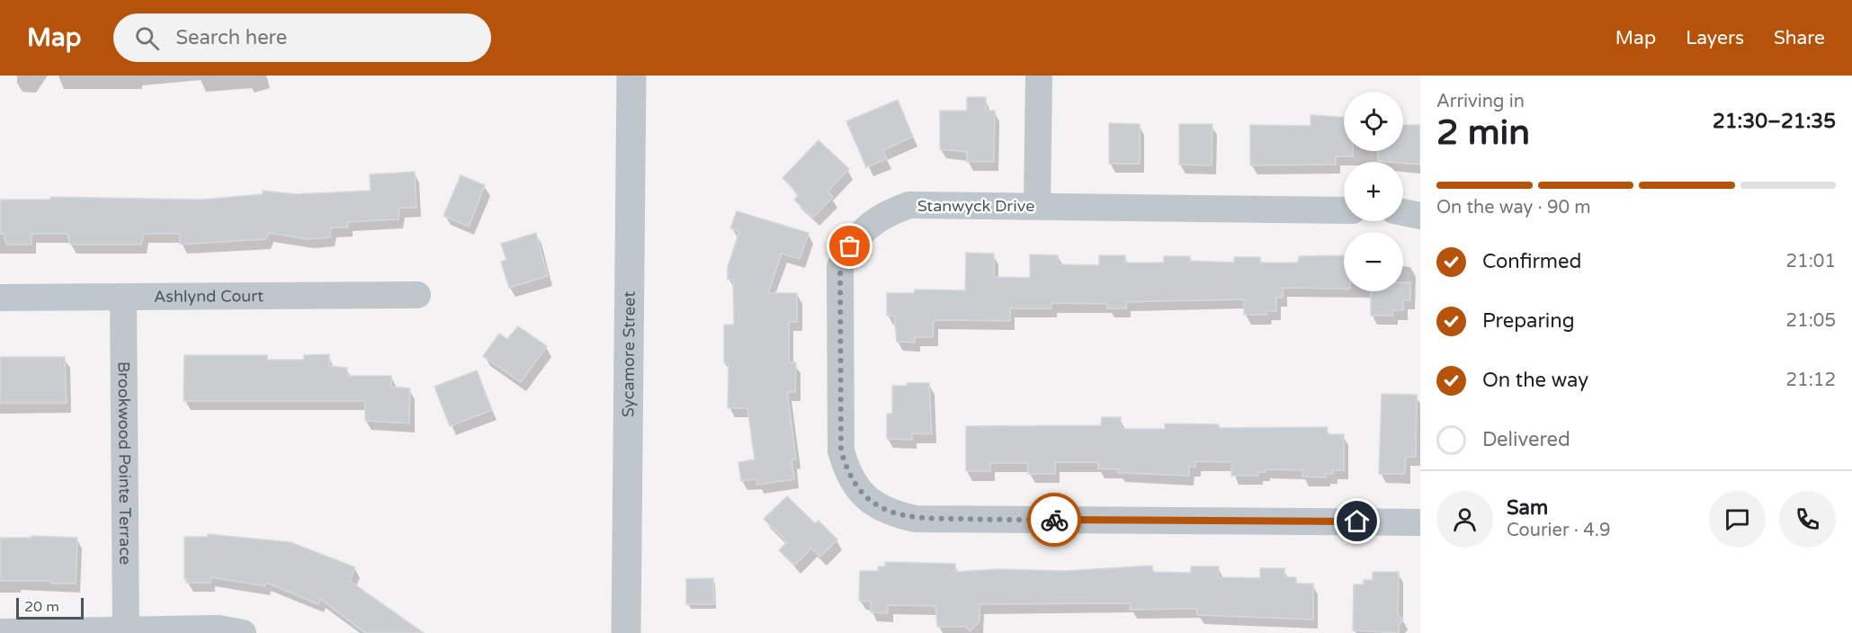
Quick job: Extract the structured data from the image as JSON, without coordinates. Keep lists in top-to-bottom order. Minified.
{"streets":{"street":["Stanwyck Drive","Ashlynd Court","Sycamore Street","Brookwood Pointe Terrace"]},"crossings":[["Ashlynd Court","Brookwood Pointe Terrace"]],"scale_bar":"20 m","page":{"header":"Map","search":"Search here","nav":["Map","Layers","Share"],"heading":["2 min","Arriving in","21:30–21:35"],"panel":["Sam","Courier · 4.9"],"map_buttons":["+","−"],"bar":"On the way · 90 m","list":[["Confirmed","21:01"],["Preparing","21:05"],["On the way","21:12"],"Delivered"],"scale":"20 m"}}
